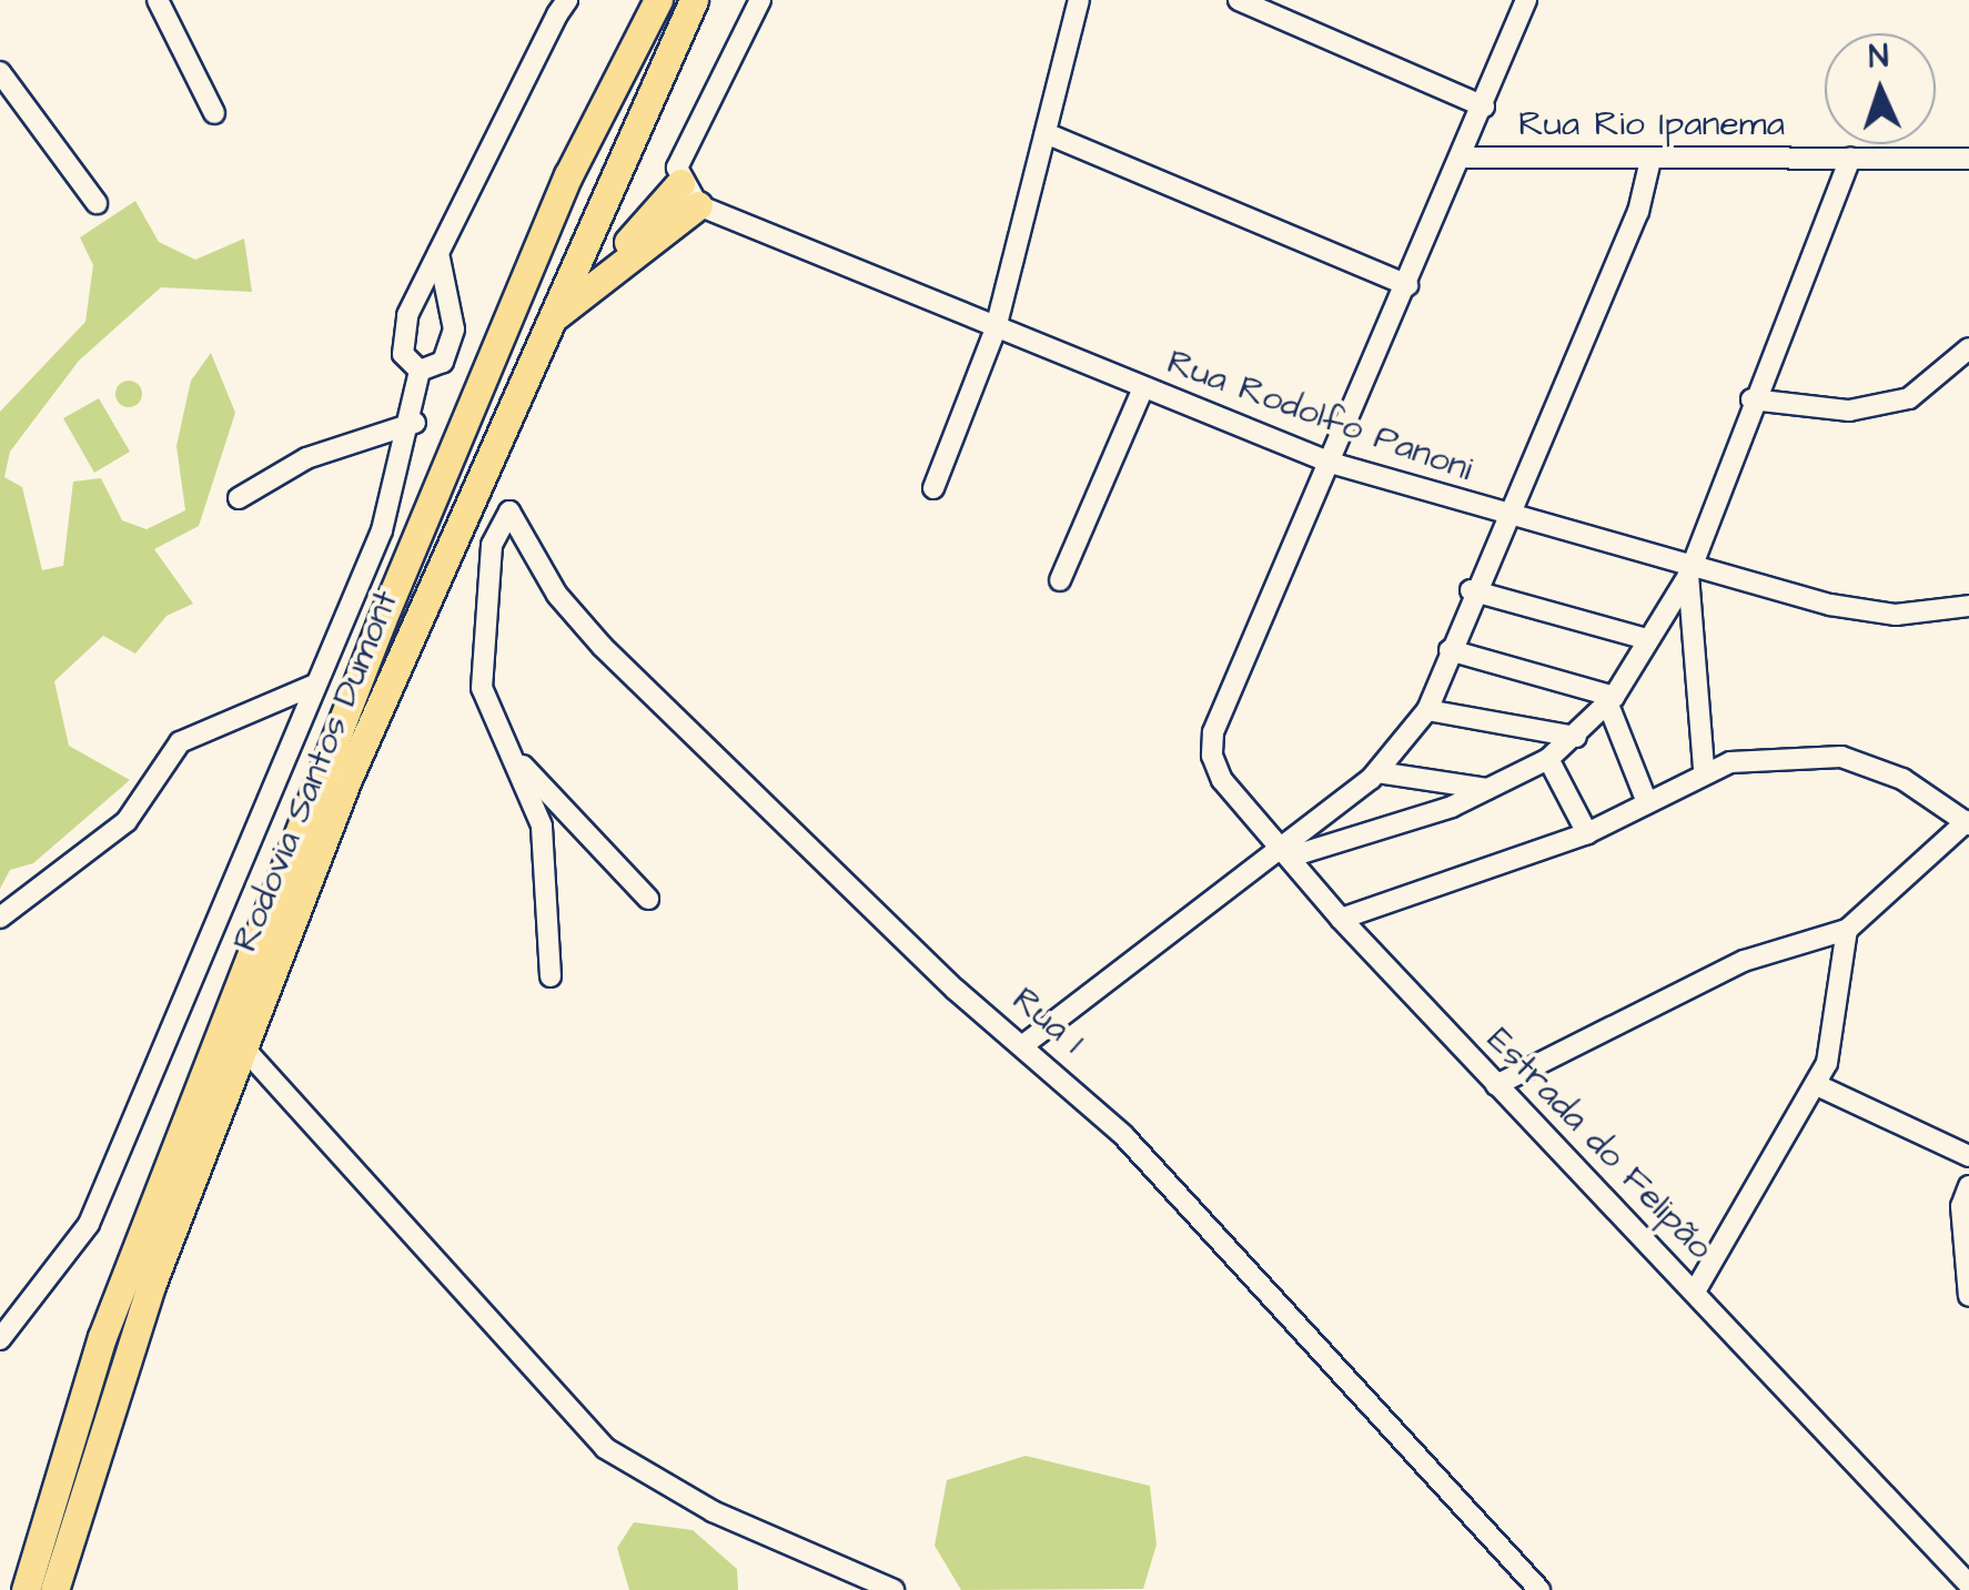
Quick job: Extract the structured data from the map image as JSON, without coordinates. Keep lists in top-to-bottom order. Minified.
{"streets":{"highway":["Rodovia Santos Dumont"],"street":["Rua Rio Ipanema","Rua Rodolfo Panoni","Rua 1","Estrada do Felipão"]},"crossings":[["Rua Rodolfo Panoni","Estrada do Felipão"]],"north":"top"}
